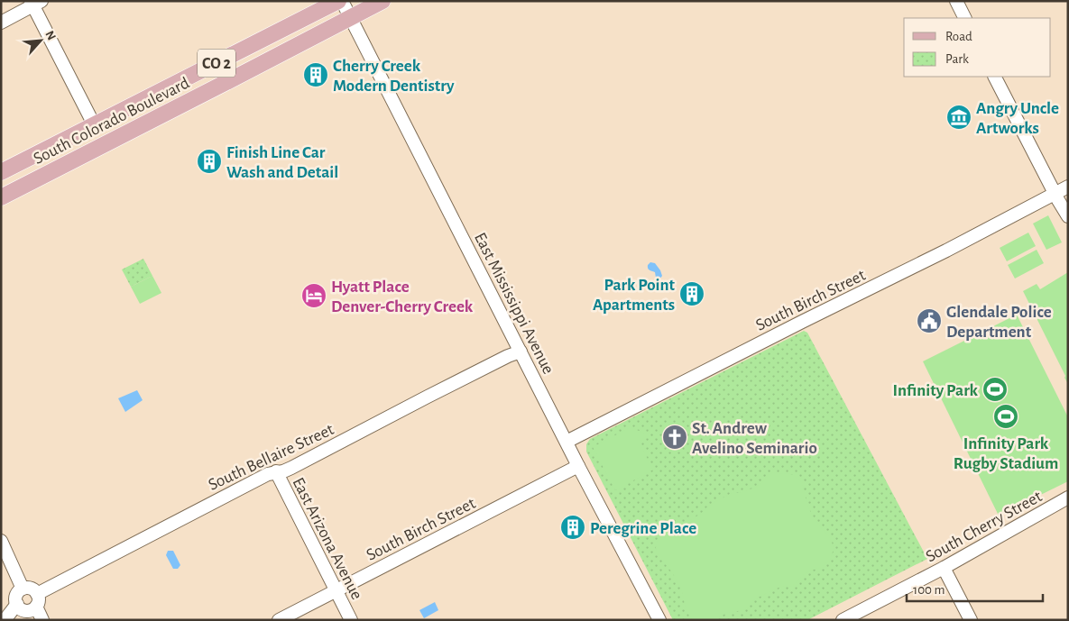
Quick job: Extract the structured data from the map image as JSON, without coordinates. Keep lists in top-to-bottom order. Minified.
{"streets":{"main road":["CO 2","South Colorado Boulevard"],"street":["South Birch Street","East Mississippi Avenue","South Bellaire Street","South Cherry Street","East Arizona Avenue"]},"crossings":[["South Colorado Boulevard","East Mississippi Avenue"],["South Birch Street","East Mississippi Avenue"],["South Birch Street","East Arizona Avenue"],["East Mississippi Avenue","South Bellaire Street"],["South Bellaire Street","East Arizona Avenue"]],"places":{"building":["Cherry Creek Modern Dentistry","Finish Line Car Wash and Detail","Park Point Apartments","Peregrine Place"],"museum":["Angry Uncle Artworks"],"hotel":["Hyatt Place Denver-Cherry Creek"],"public building":["Glendale Police Department"],"sports":["Infinity Park","Infinity Park Rugby Stadium"],"church":["St. Andrew Avelino Seminario"]},"legend":["Road","Park"],"scale_bar":"100 m","north":"top right"}
